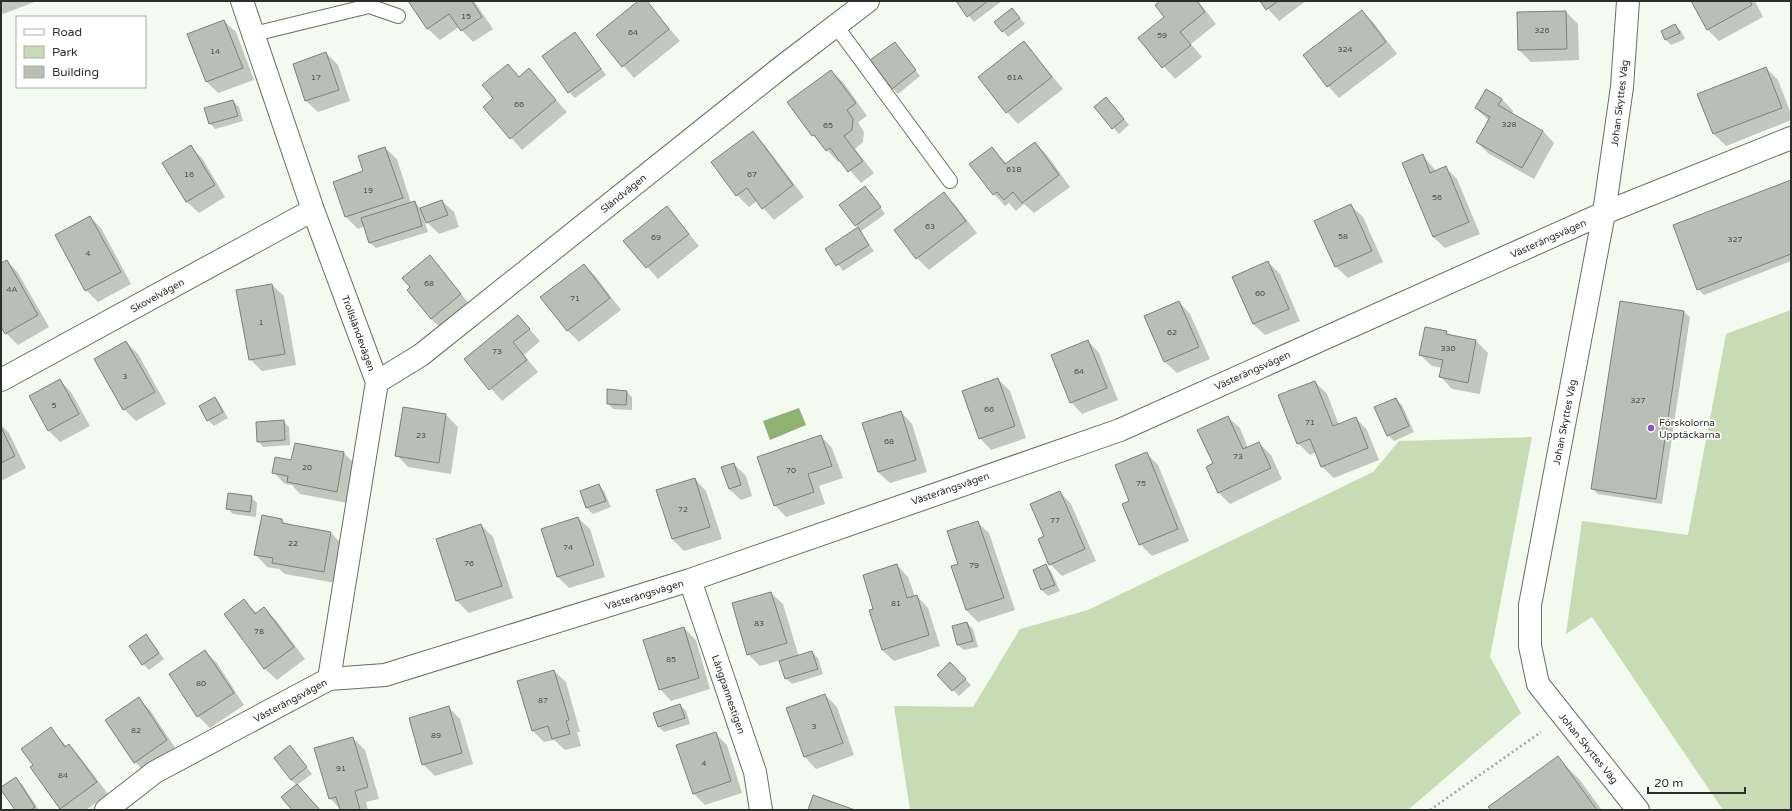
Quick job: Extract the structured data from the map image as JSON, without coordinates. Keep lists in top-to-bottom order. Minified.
{"streets":{"street":["Johan Skyttes Väg","Sländvägen","Västerängsvägen","Skovelvägen","Trollsländevägen","Långpannestigen"]},"crossings":[["Johan Skyttes Väg","Västerängsvägen"],["Sländvägen","Trollsländevägen"],["Västerängsvägen","Trollsländevägen"],["Västerängsvägen","Långpannestigen"],["Skovelvägen","Trollsländevägen"]],"places":["Förskolorna Upptäckarna"],"house_numbers":["15","326","64","59","324","14","17","61A","66","328","65","61B","16","67","19","56","63","58","69","327","4","68","4A","60","71","1","62","330","73","64","3","327","5","66","71","23","68","73","20","70","75","72","77","22","74","76","79","81","83","78","85","80","87","3","82","89","4","91","84"],"legend":["Road","Park","Building"],"scale_bar":"20 m"}
